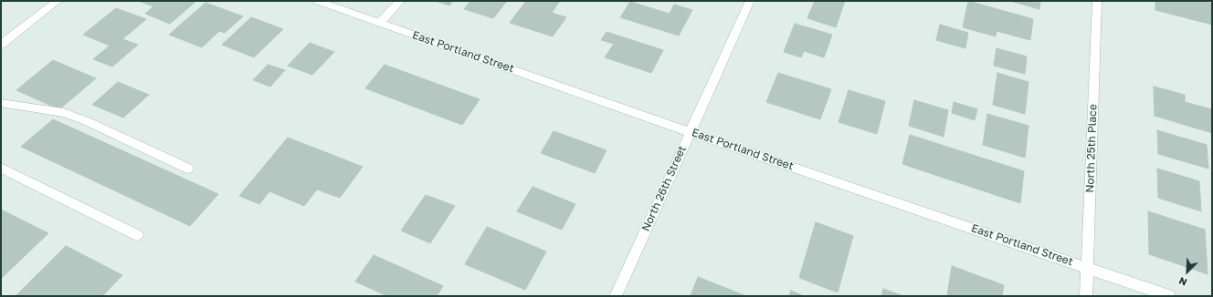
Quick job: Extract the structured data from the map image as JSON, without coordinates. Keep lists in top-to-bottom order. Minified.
{"streets":{"street":["East Portland Street","North 25th Place","North 26th Street"]},"crossings":[["East Portland Street","North 25th Place"],["East Portland Street","North 26th Street"]],"north":"bottom left"}
